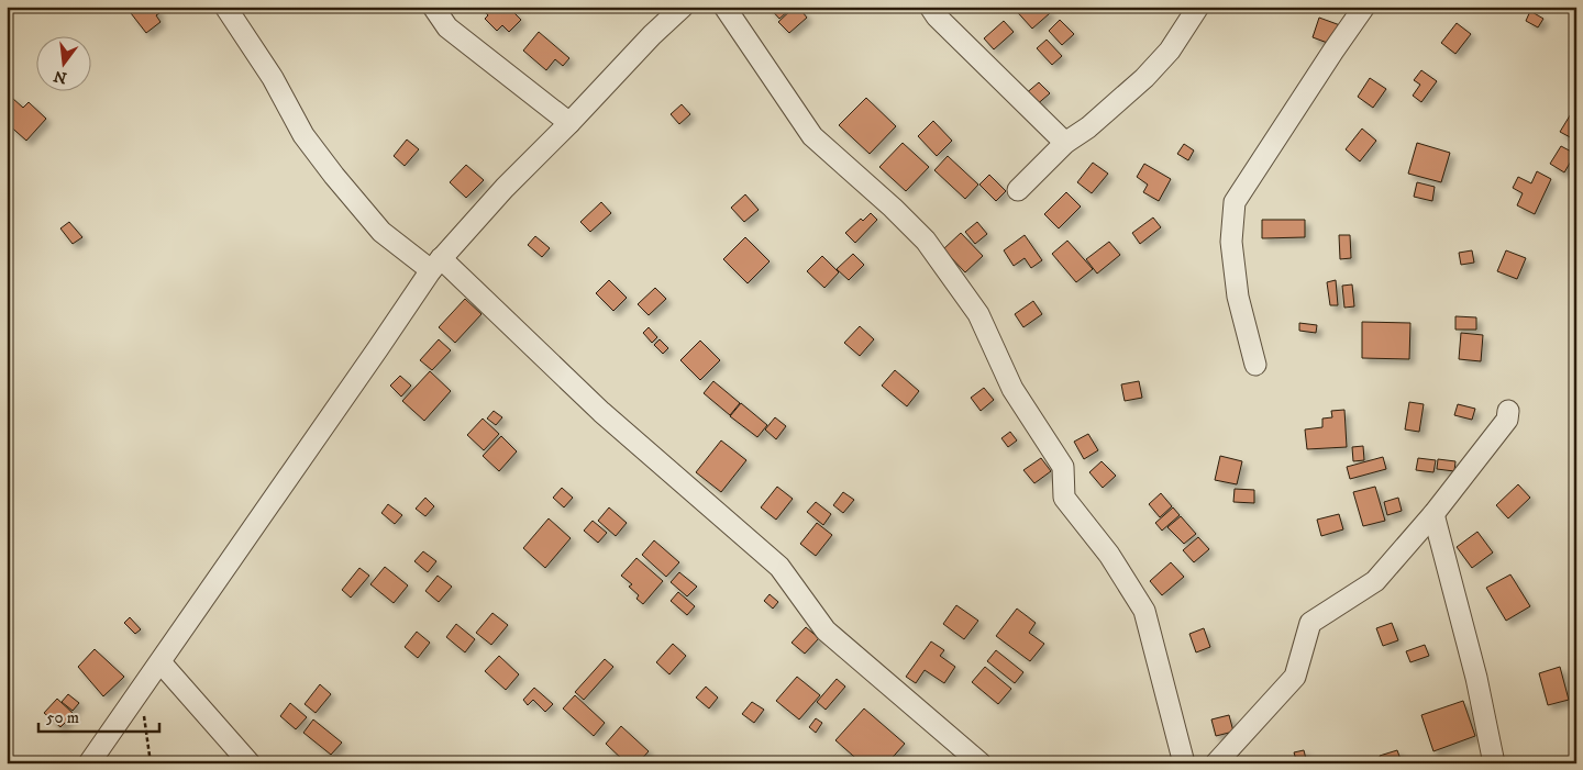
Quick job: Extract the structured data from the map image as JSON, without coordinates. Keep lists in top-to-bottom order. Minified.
{"scale_bar":"50 m","north":"bottom"}
